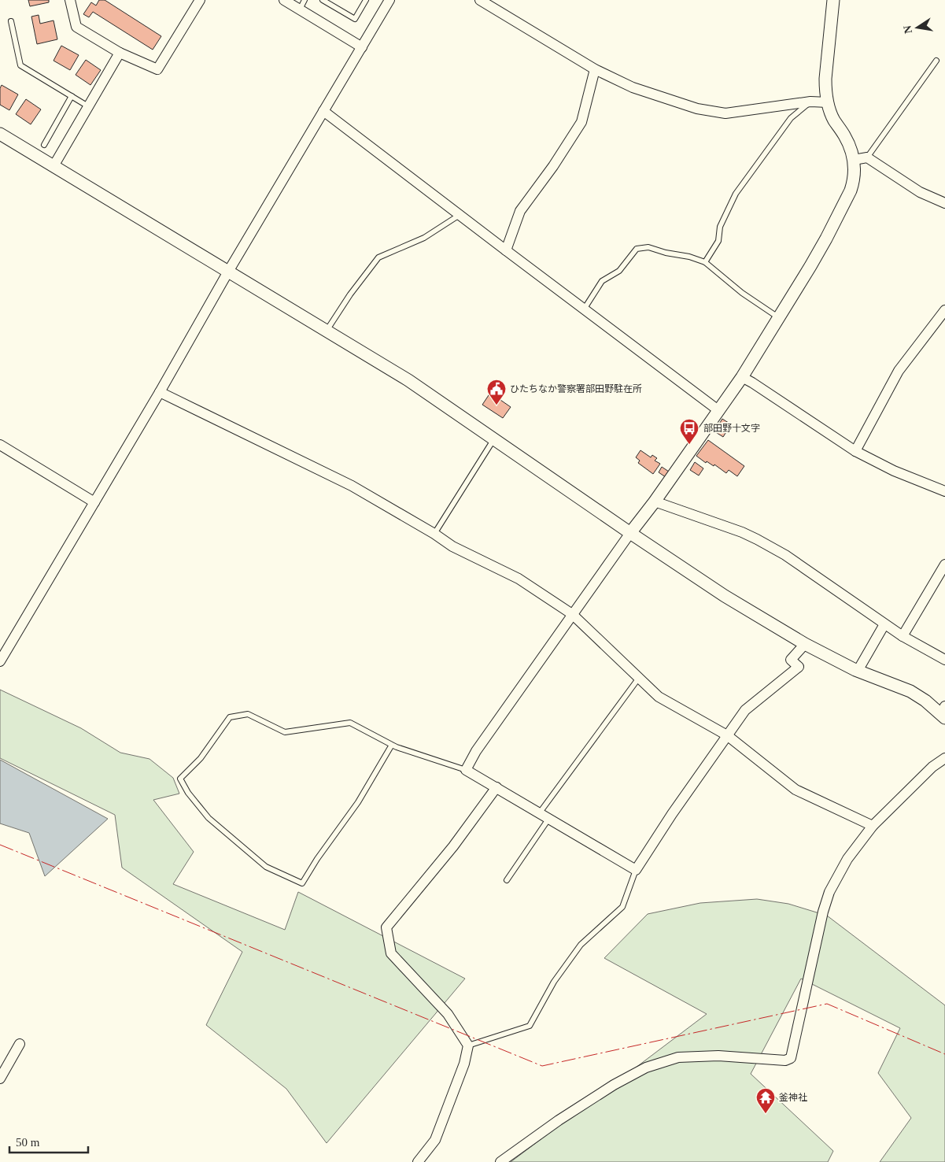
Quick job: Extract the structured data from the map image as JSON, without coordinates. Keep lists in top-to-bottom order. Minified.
{"places":{"public building":["ひたちなか警察署部田野駐在所"],"bus stop":["部田野十文字"],"temple":["釜神社"]},"scale_bar":"50 m","north":"left"}
